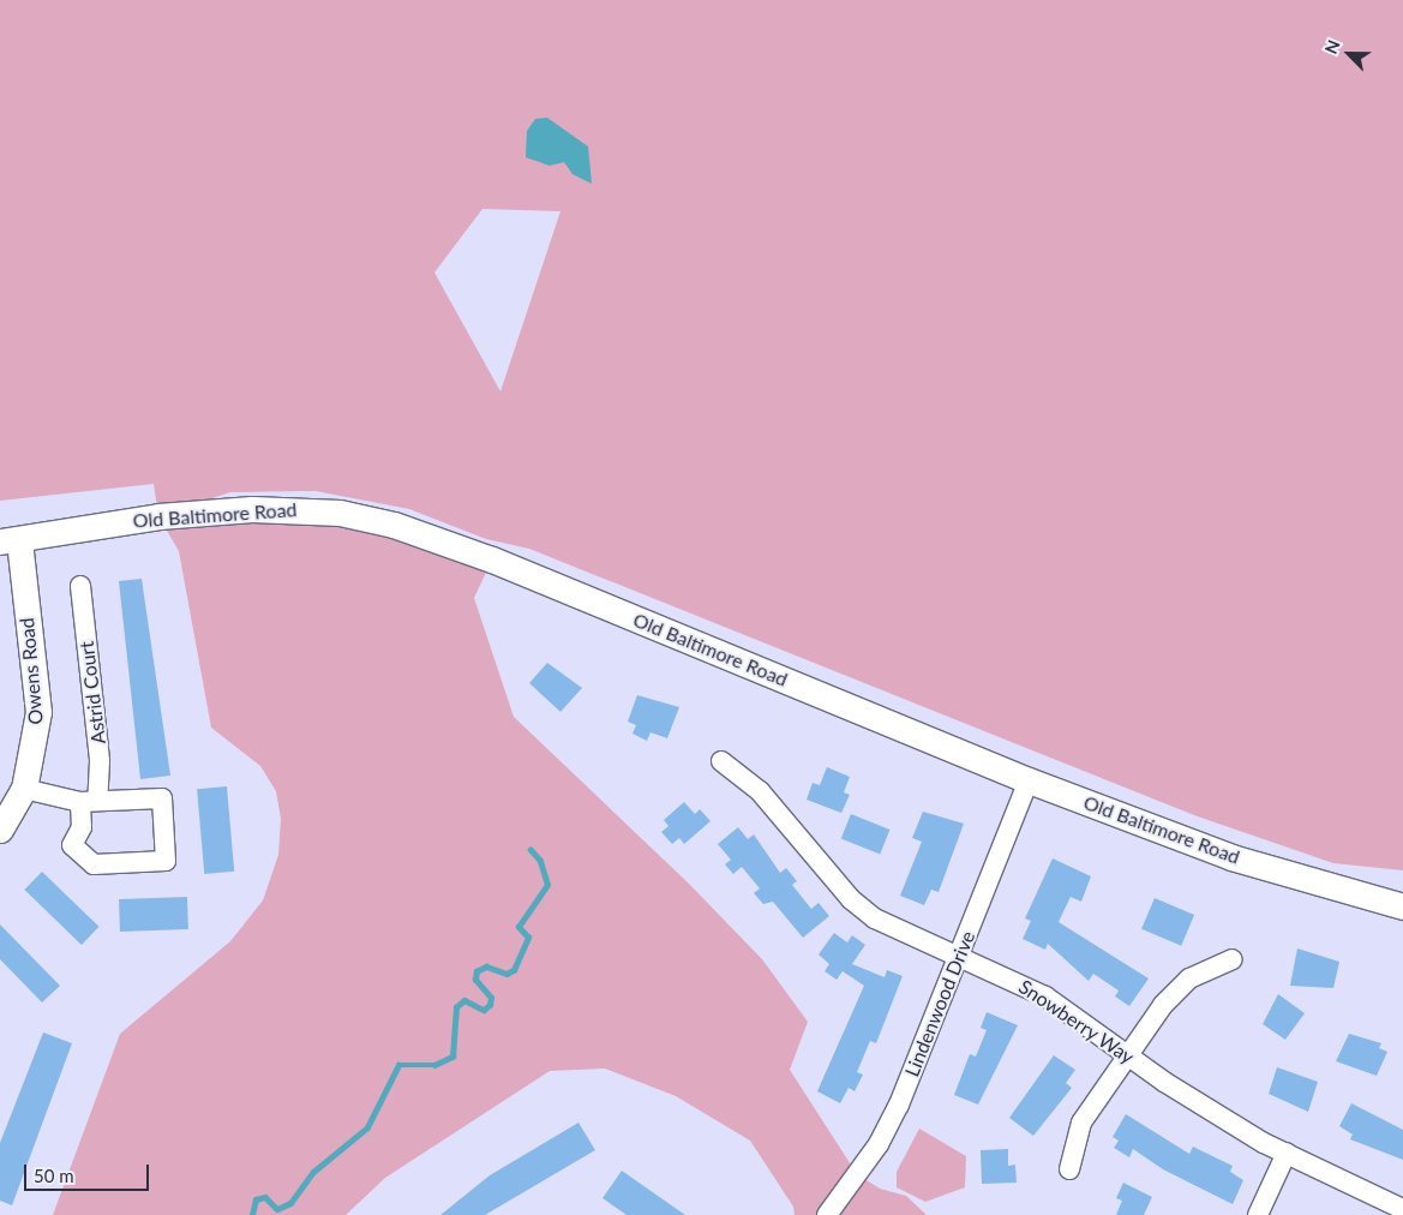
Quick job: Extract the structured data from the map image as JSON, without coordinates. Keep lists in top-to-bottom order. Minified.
{"streets":{"street":["Old Baltimore Road","Owens Road","Astrid Court","Lindenwood Drive","Snowberry Way"]},"crossings":[["Old Baltimore Road","Owens Road"],["Old Baltimore Road","Lindenwood Drive"],["Owens Road","Astrid Court"],["Lindenwood Drive","Snowberry Way"]],"scale_bar":"50 m","north":"top left"}
